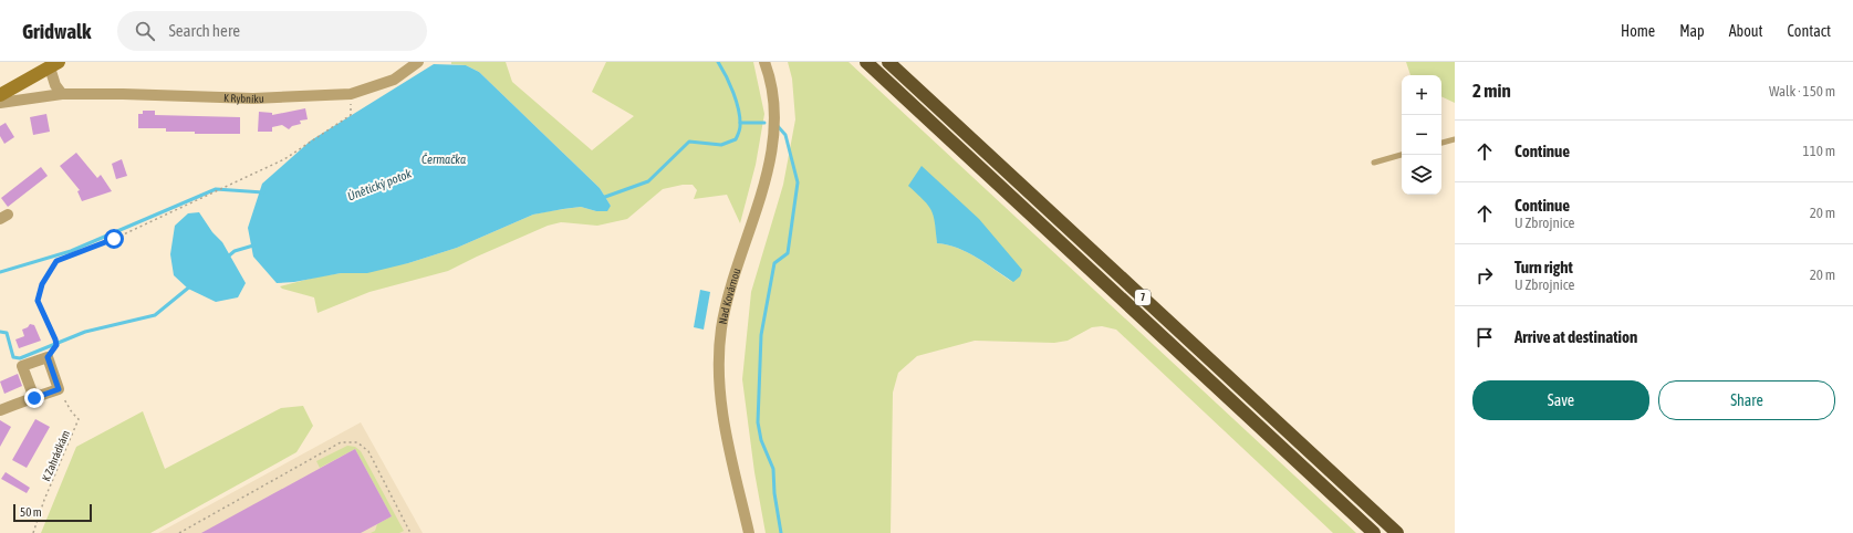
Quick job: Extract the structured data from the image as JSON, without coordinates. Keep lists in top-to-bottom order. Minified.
{"streets":{"highway":["7"],"street":["K Rybníku","Nad Kovárnou"],"path":["K Zahrádkám"]},"water":["Čermačka","Únětický potok"],"scale_bar":"50 m","page":{"header":"Gridwalk","search":"Search here","nav":["Home","Map","About","Contact"],"heading":["2 min","Walk · 150 m"],"map_buttons":["+","−"],"list":[["Continue","110 m"],["Continue","U Zbrojnice","20 m"],["Turn right","U Zbrojnice","20 m"],"Arrive at destination"],"buttons":["Save","Share"],"scale":"50 m"}}
